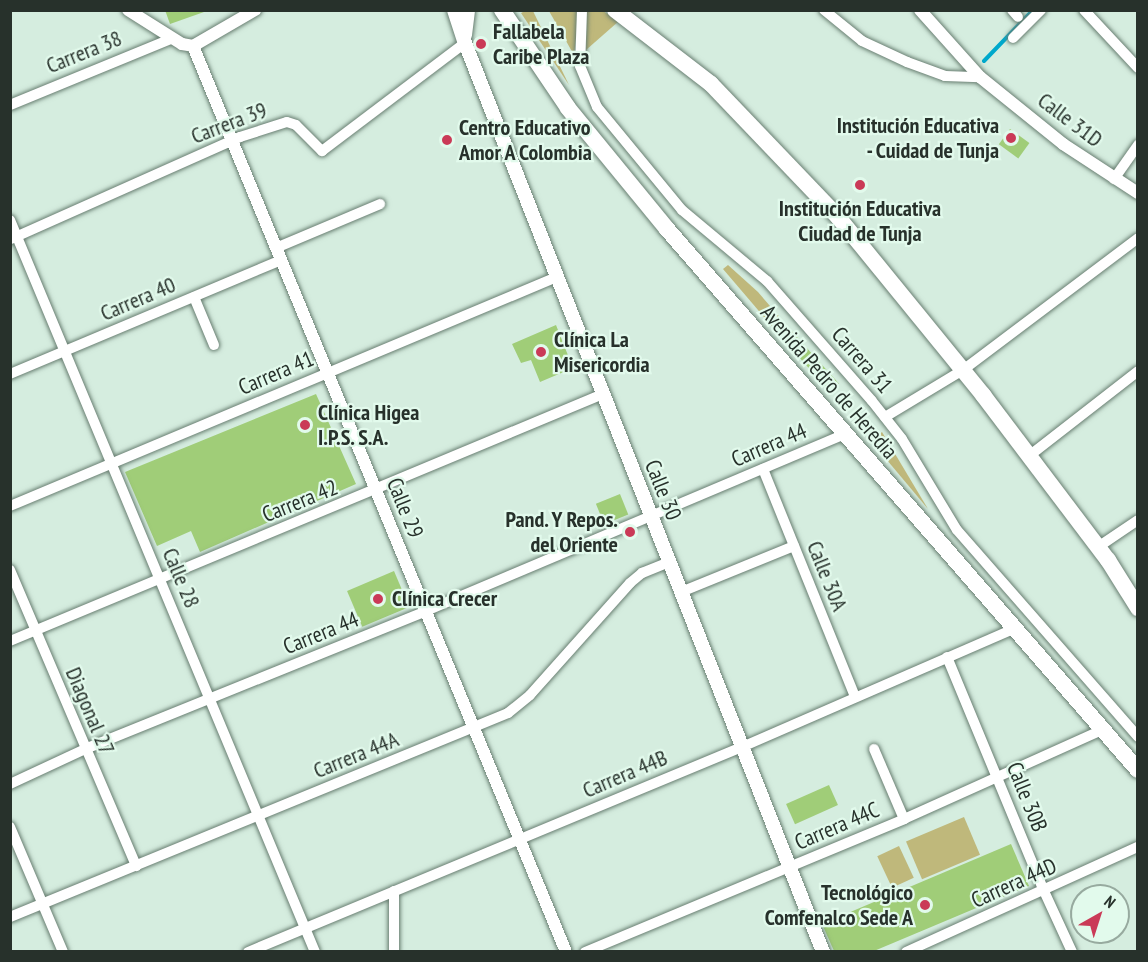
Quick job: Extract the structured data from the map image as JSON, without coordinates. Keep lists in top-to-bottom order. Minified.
{"streets":{"highway":["Avenida Pedro de Heredia"],"main road":["Calle 30"],"street":["Carrera 38","Calle 31D","Carrera 39","Carrera 40","Carrera 31","Carrera 41","Carrera 44","Carrera 42","Calle 29","Calle 30A","Calle 28","Diagonal 27","Carrera 44A","Carrera 44B","Calle 30B","Carrera 44C","Carrera 44D"]},"crossings":[["Carrera 39","Calle 30"],["Carrera 39","Calle 29"],["Carrera 39","Calle 28"],["Carrera 40","Calle 29"],["Carrera 40","Calle 28"],["Carrera 41","Calle 30"],["Carrera 41","Calle 29"],["Carrera 41","Calle 28"],["Avenida Pedro de Heredia","Carrera 44"],["Avenida Pedro de Heredia","Carrera 44B"],["Avenida Pedro de Heredia","Carrera 44C"],["Carrera 44","Calle 30"],["Carrera 44","Calle 29"],["Carrera 44","Calle 30A"],["Carrera 44","Calle 28"],["Carrera 44","Diagonal 27"],["Calle 30","Carrera 42"],["Calle 30","Carrera 44A"],["Calle 30","Carrera 44B"],["Calle 30","Carrera 44C"],["Carrera 42","Calle 29"],["Carrera 42","Calle 28"],["Carrera 42","Diagonal 27"],["Calle 29","Carrera 44A"],["Calle 29","Carrera 44B"],["Calle 30A","Carrera 44B"],["Calle 28","Carrera 44A"],["Calle 28","Carrera 44B"],["Diagonal 27","Carrera 44A"],["Carrera 44B","Calle 30B"],["Calle 30B","Carrera 44C"],["Calle 30B","Carrera 44D"]],"places":["Fallabela Caribe Plaza","Institución Educativa - Cuidad de Tunja","Centro Educativo Amor A Colombia","Institución Educativa Ciudad de Tunja","Clínica La Misericordia","Clínica Higea I.P.S. S.A.","Pand. Y Repos. del Oriente","Clínica Crecer","Tecnológico Comfenalco Sede A"],"north":"top right"}
